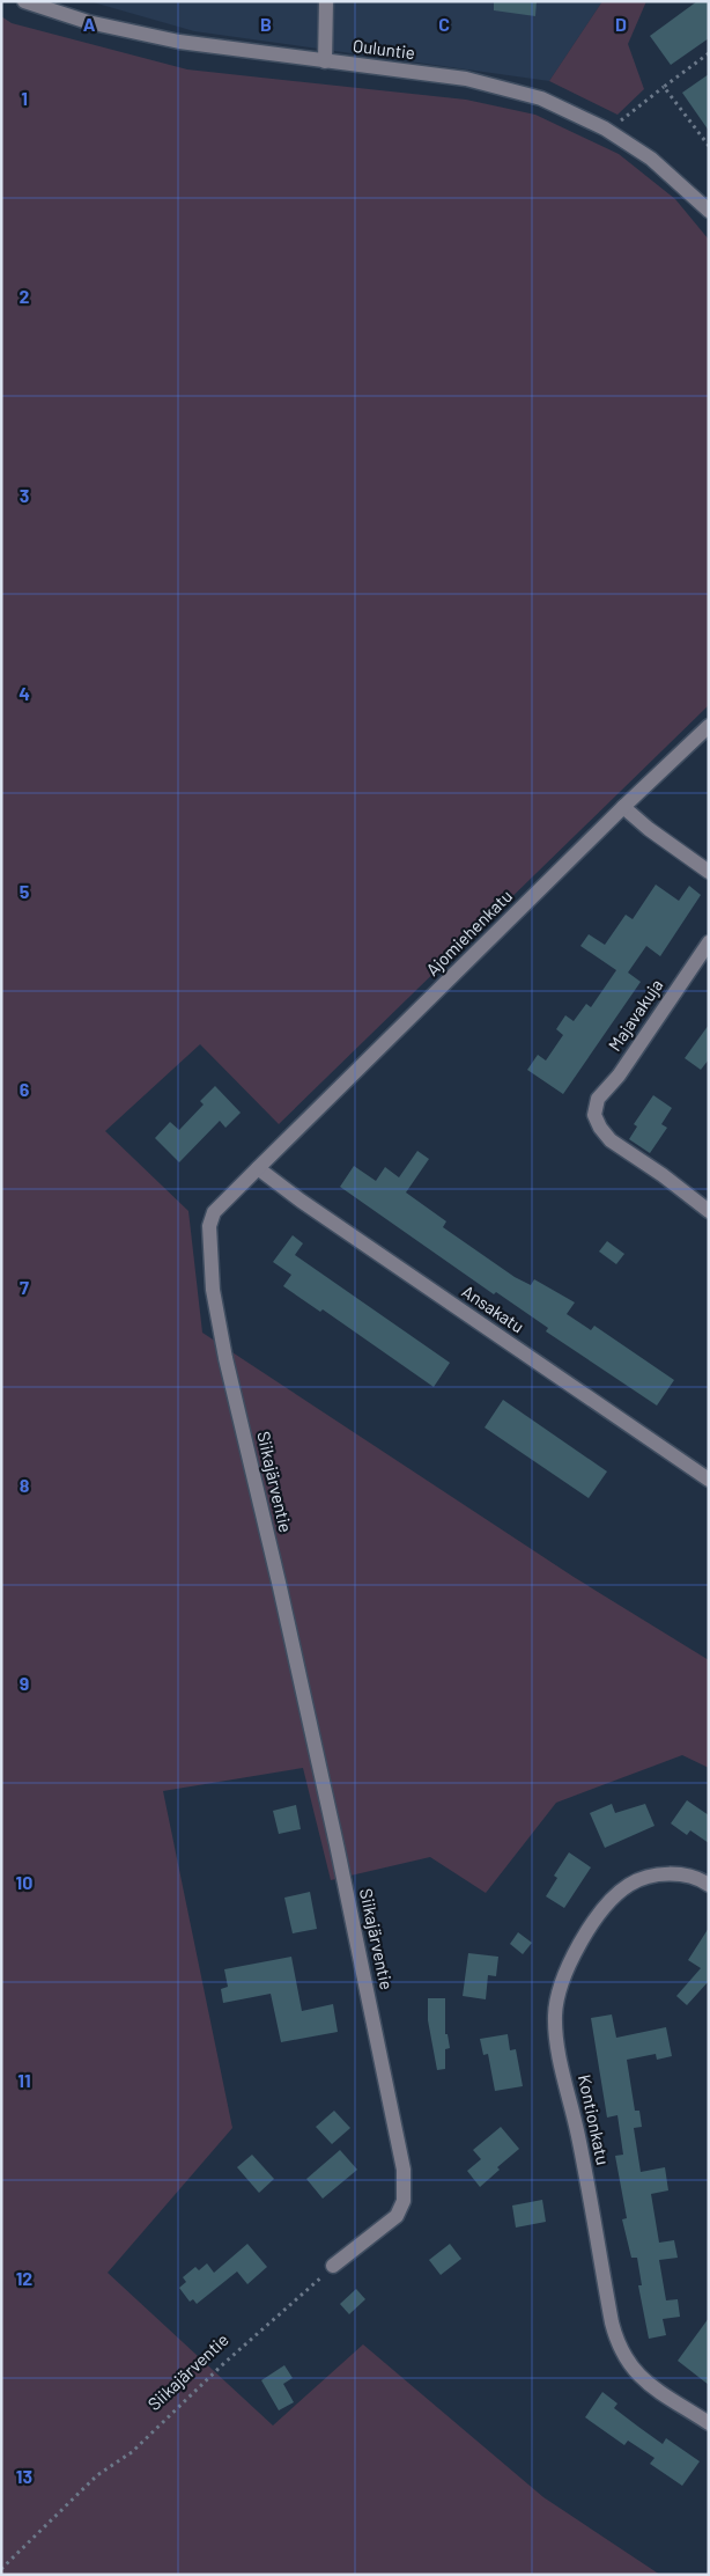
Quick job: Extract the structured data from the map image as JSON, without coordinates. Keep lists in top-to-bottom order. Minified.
{"streets":{"street":["Ouluntie","Ajomiehenkatu","Majavakuja","Ansakatu","Siikajärventie","Kontionkatu"]},"crossings":[["Ajomiehenkatu","Ansakatu"],["Ajomiehenkatu","Siikajärventie"],["Ansakatu","Siikajärventie"]],"grid":{"columns":["A","B","C","D"],"rows":["1","2","3","4","5","6","7","8","9","10","11","12","13"]}}
